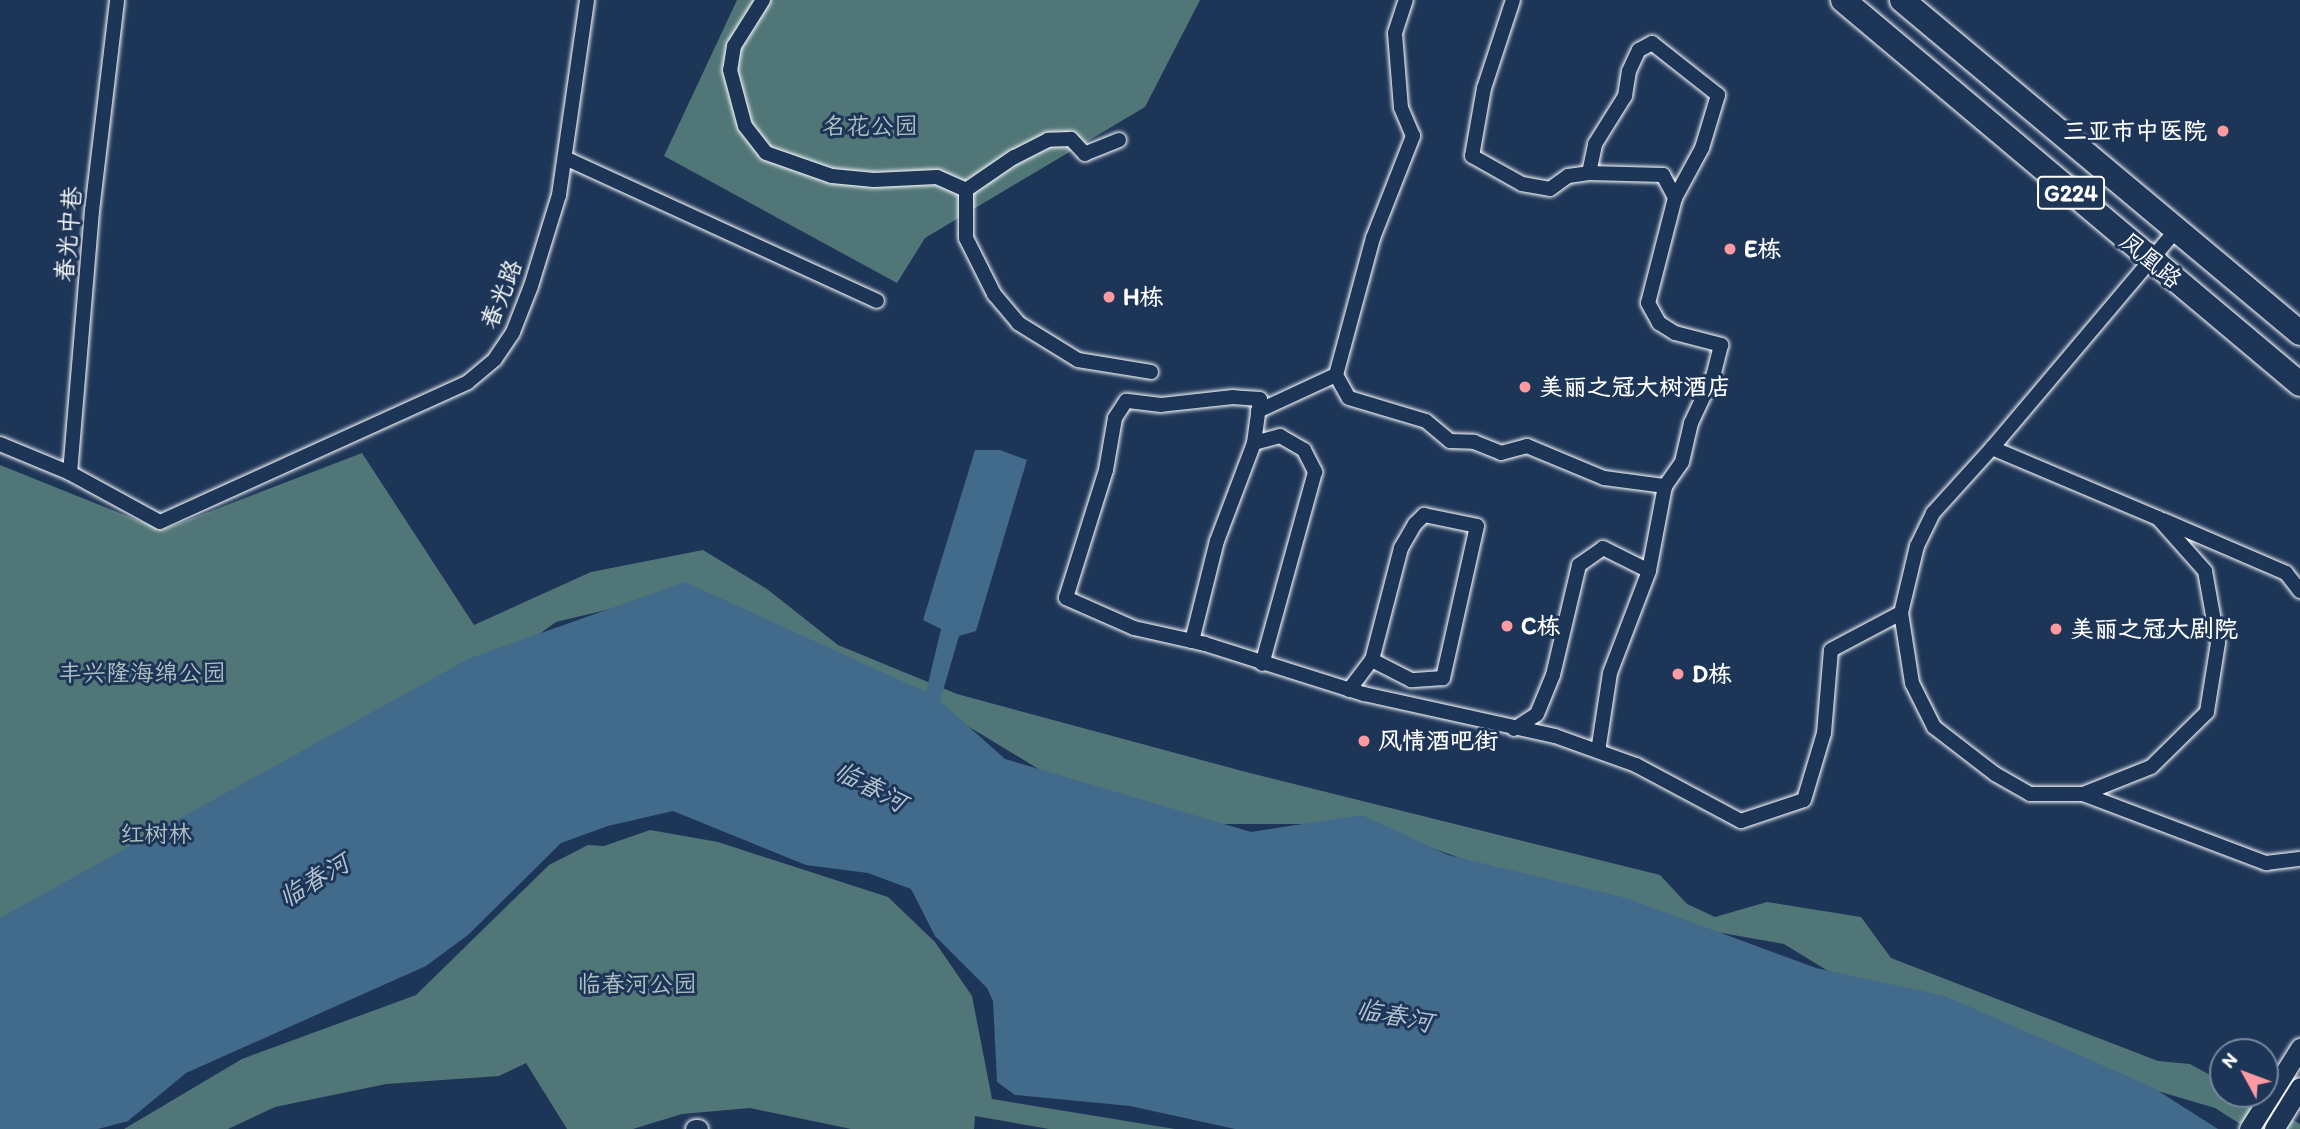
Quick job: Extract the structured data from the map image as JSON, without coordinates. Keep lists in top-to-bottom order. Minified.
{"streets":{"highway":["G224","凤凰路"],"street":["春光中巷","春光路"]},"crossings":[["春光中巷","春光路"]],"water":["临春河"],"parks":["名花公园","丰兴隆海绵公园","红树林","临春河公园"],"places":["三亚市中医院","E栋","H栋","美丽之冠大树酒店","C栋","美丽之冠大剧院","D栋","风情酒吧街"],"north":"top left"}
